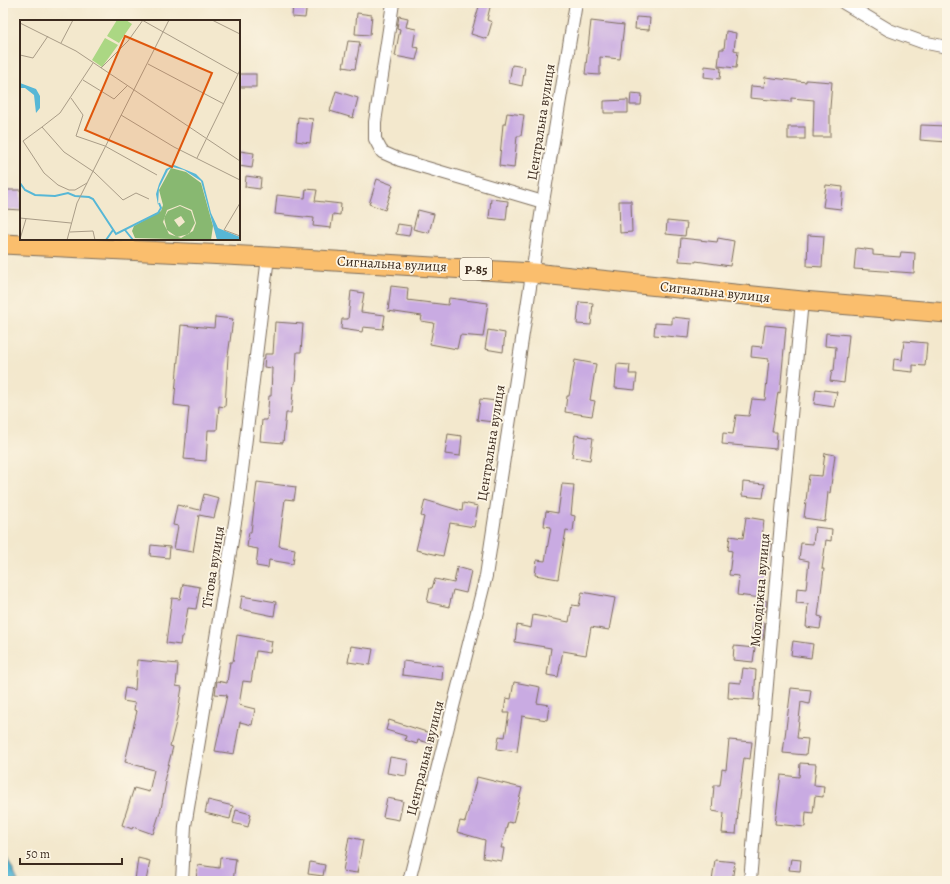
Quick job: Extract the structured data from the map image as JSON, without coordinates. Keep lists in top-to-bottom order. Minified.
{"streets":{"main road":["Сигнальна вулиця","Р-85"],"street":["Центральна вулиця","Тітова вулиця","Молодіжна вулиця"]},"crossings":[["Центральна вулиця","Сигнальна вулиця"],["Сигнальна вулиця","Тітова вулиця"],["Сигнальна вулиця","Молодіжна вулиця"]],"scale_bar":"50 m"}
